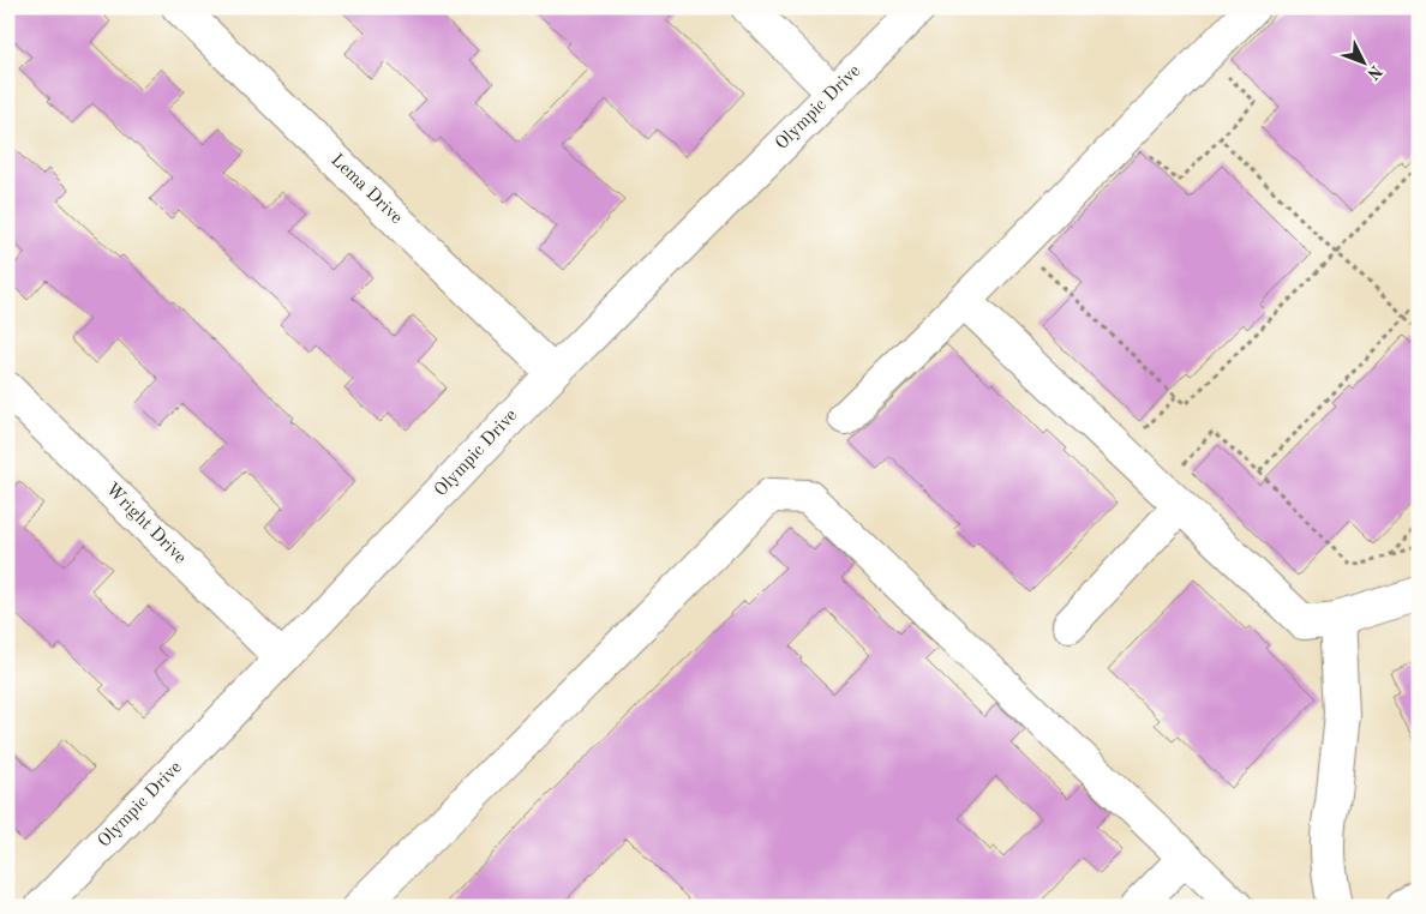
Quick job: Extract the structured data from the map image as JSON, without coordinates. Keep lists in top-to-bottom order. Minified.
{"streets":{"street":["Olympic Drive","Lema Drive","Wright Drive"]},"crossings":[["Olympic Drive","Lema Drive"],["Olympic Drive","Wright Drive"]],"north":"bottom right"}
